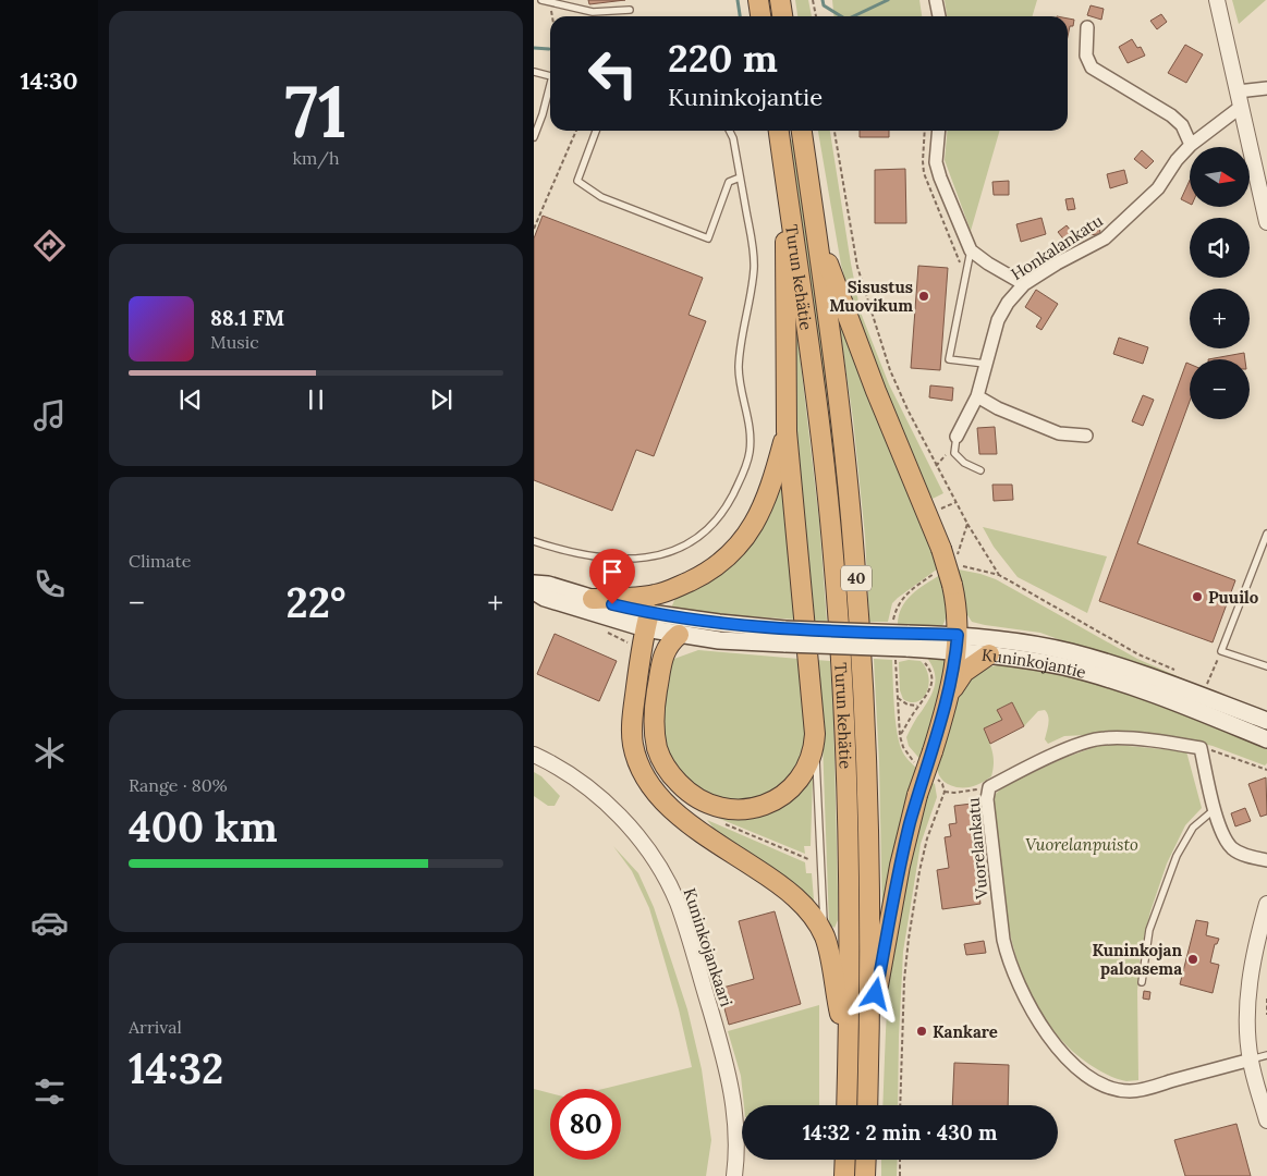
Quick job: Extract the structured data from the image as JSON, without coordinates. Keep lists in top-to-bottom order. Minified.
{"streets":{"highway":["Turun kehätie","40"],"main road":["Kuninkojantie"],"street":["Honkalankatu","Vuorelankatu","Kuninkojankaari"]},"parks":["Vuorelanpuisto"],"places":["Sisustus Muovikum","Puuilo","Kuninkojan paloasema","Kankare"],"north":"right","page":{"tabs":"14:30","tile":[["71","km/h"],"Climate",["Range · 80%","400 km"],["Arrival","14:32"]],"turn":["220 m","Kuninkojantie"],"map_buttons":["+","−"],"song":["88.1 FM","Music"],"heat":["−","22°","+"],"limit":"80","trip":"14:32 · 2 min · 430 m"}}
